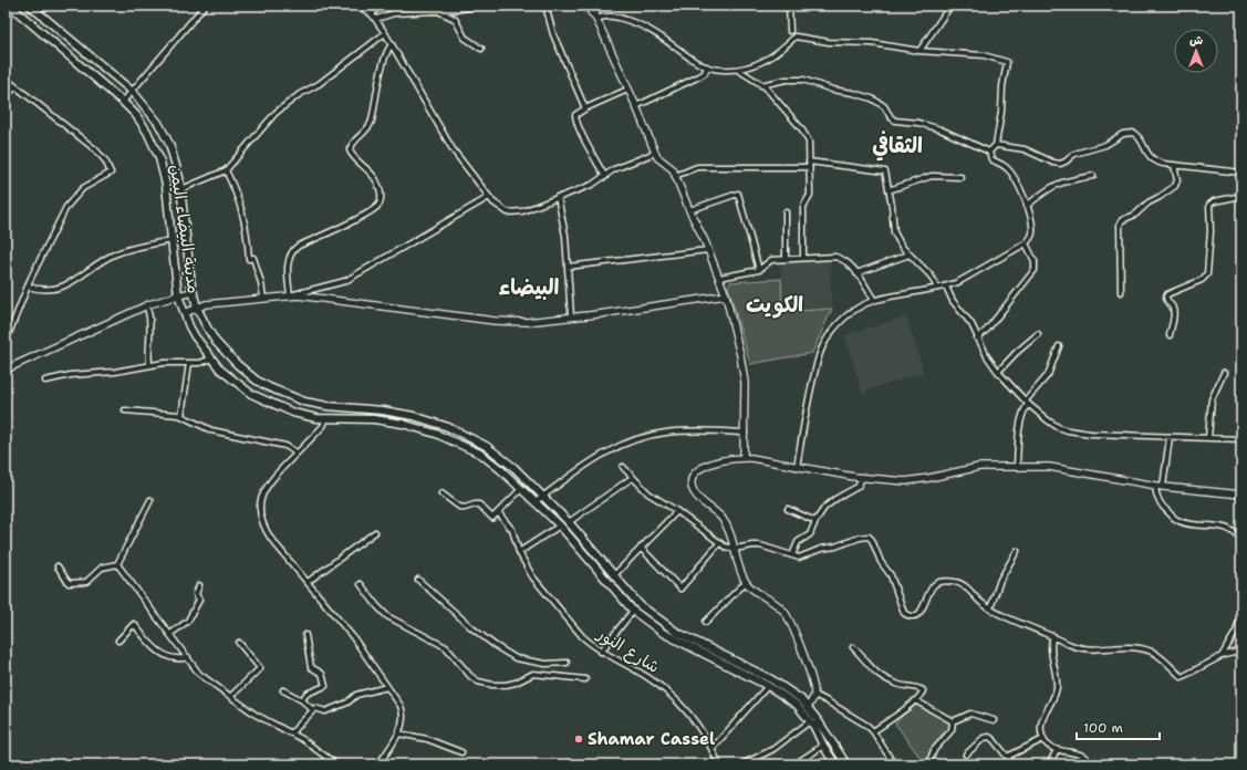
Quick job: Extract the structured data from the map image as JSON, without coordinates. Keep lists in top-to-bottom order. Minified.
{"streets":{"main road":["مدينة البيضاء اليمن"],"street":["شارع النور"]},"districts":["الثقافي","البيضاء","الكويت"],"places":["Shamar Cassel"],"scale_bar":"100 m","north":"top"}
